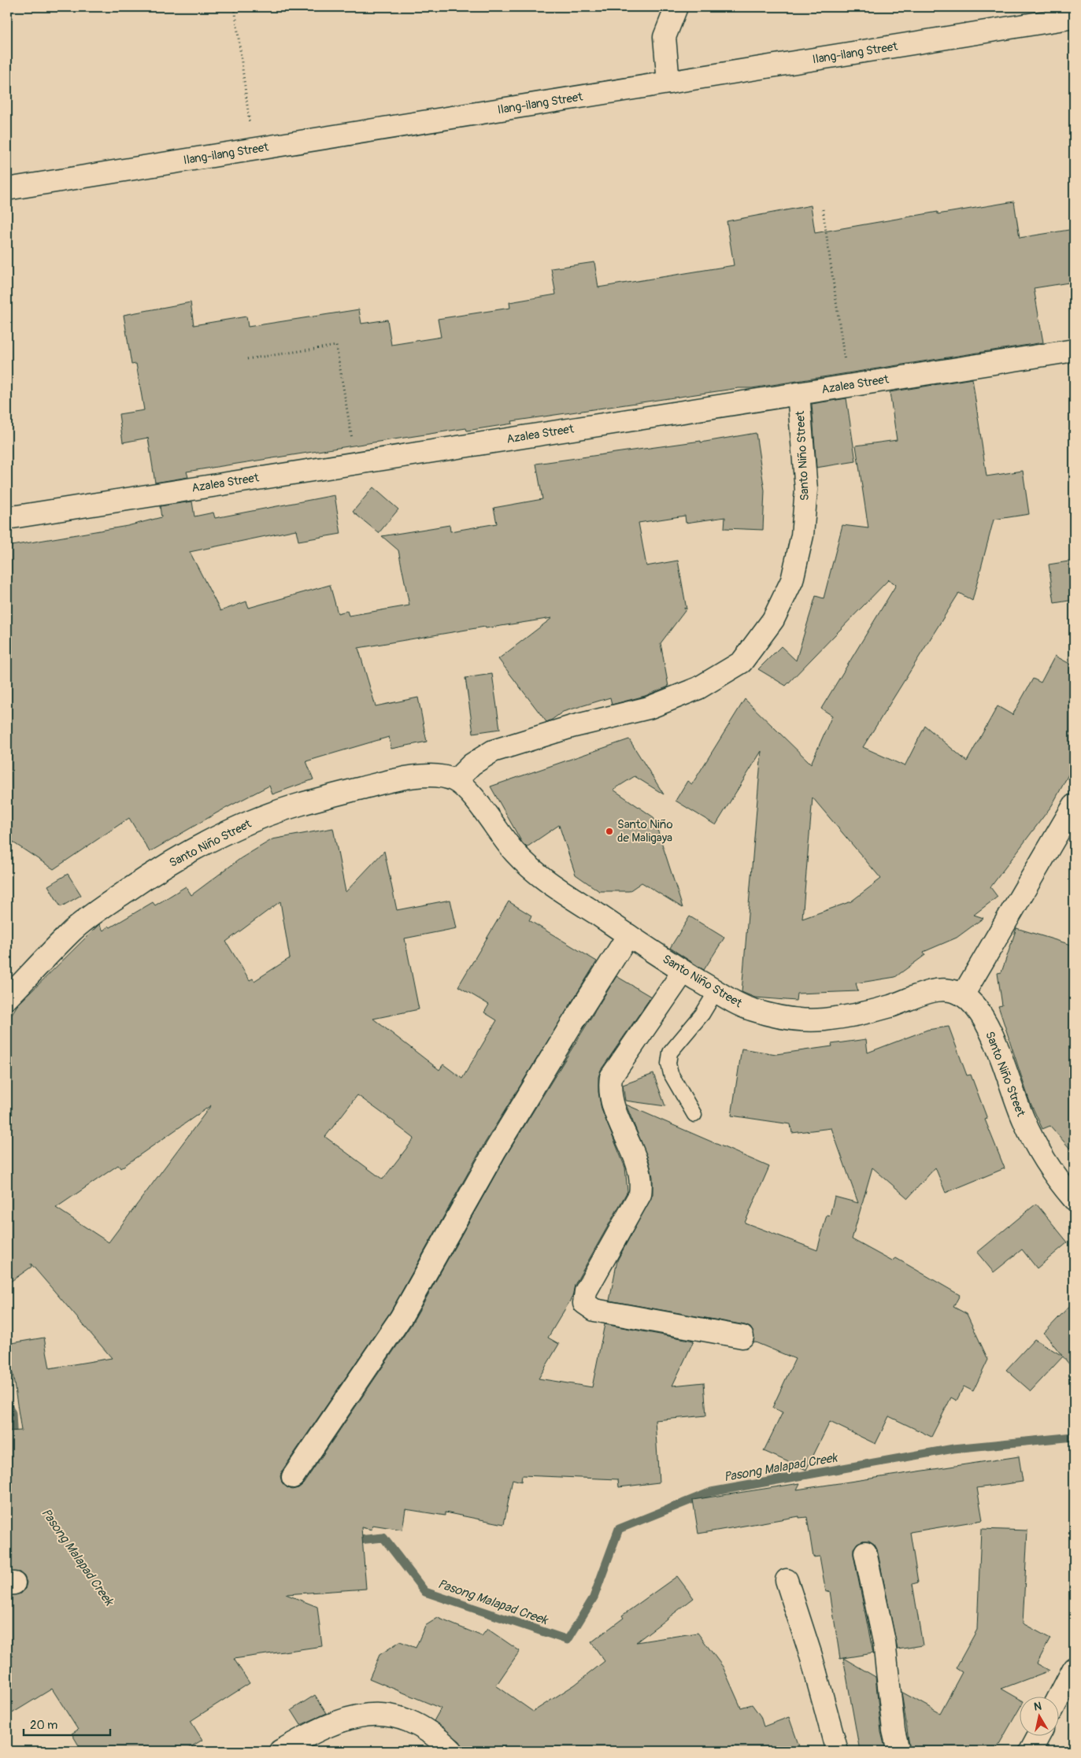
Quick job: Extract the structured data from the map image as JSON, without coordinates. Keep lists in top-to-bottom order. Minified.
{"streets":{"street":["Ilang-ilang Street","Azalea Street","Santo Niño Street"]},"crossings":[["Azalea Street","Santo Niño Street"]],"water":["Pasong Malapad Creek"],"places":["Santo Niño de Maligaya"],"scale_bar":"20 m","north":"top"}
